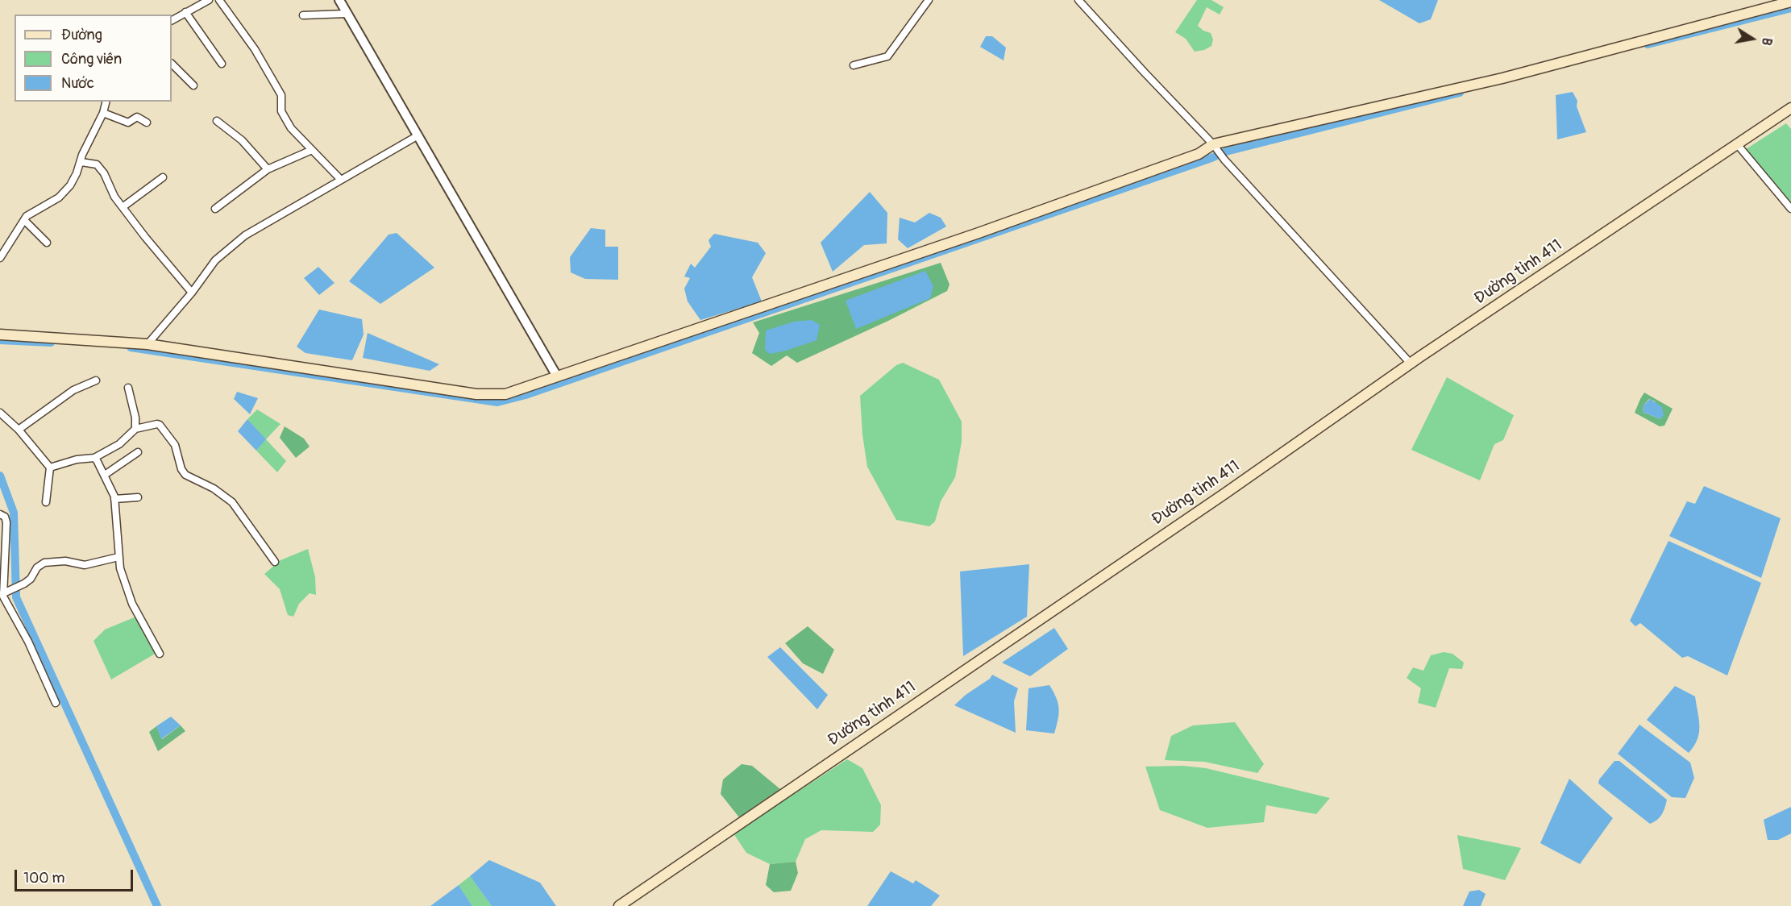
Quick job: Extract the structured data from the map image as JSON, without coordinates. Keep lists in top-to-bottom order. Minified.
{"streets":{"main road":["Đường tỉnh 411"]},"legend":["Đường","Công viên","Nước"],"scale_bar":"100 m","north":"right"}
